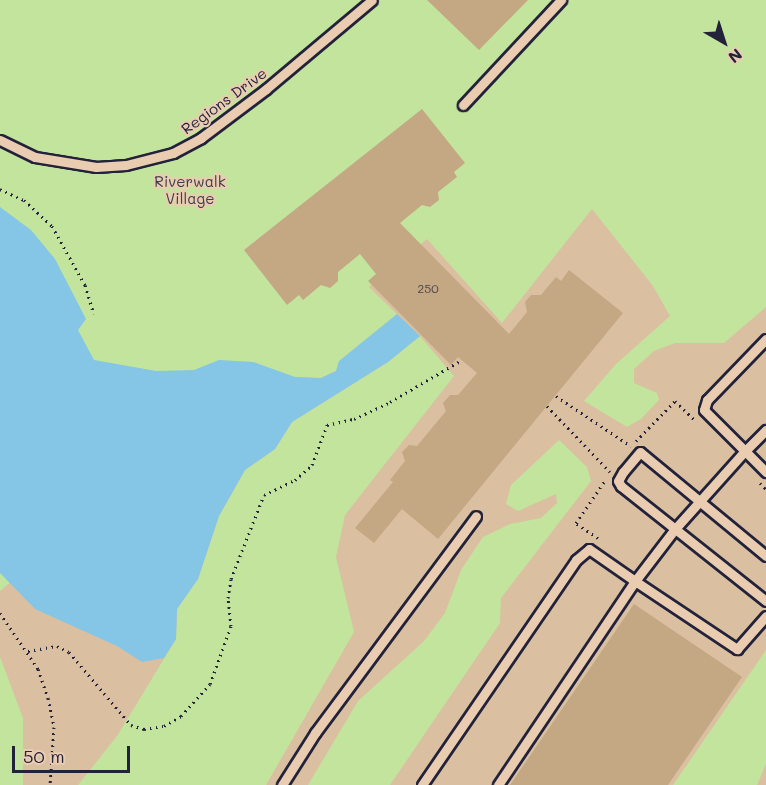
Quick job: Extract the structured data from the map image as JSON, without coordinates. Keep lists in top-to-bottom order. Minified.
{"streets":{"lane":["Regions Drive"]},"parks":["Riverwalk Village"],"house_numbers":["250"],"scale_bar":"50 m","north":"bottom right"}
